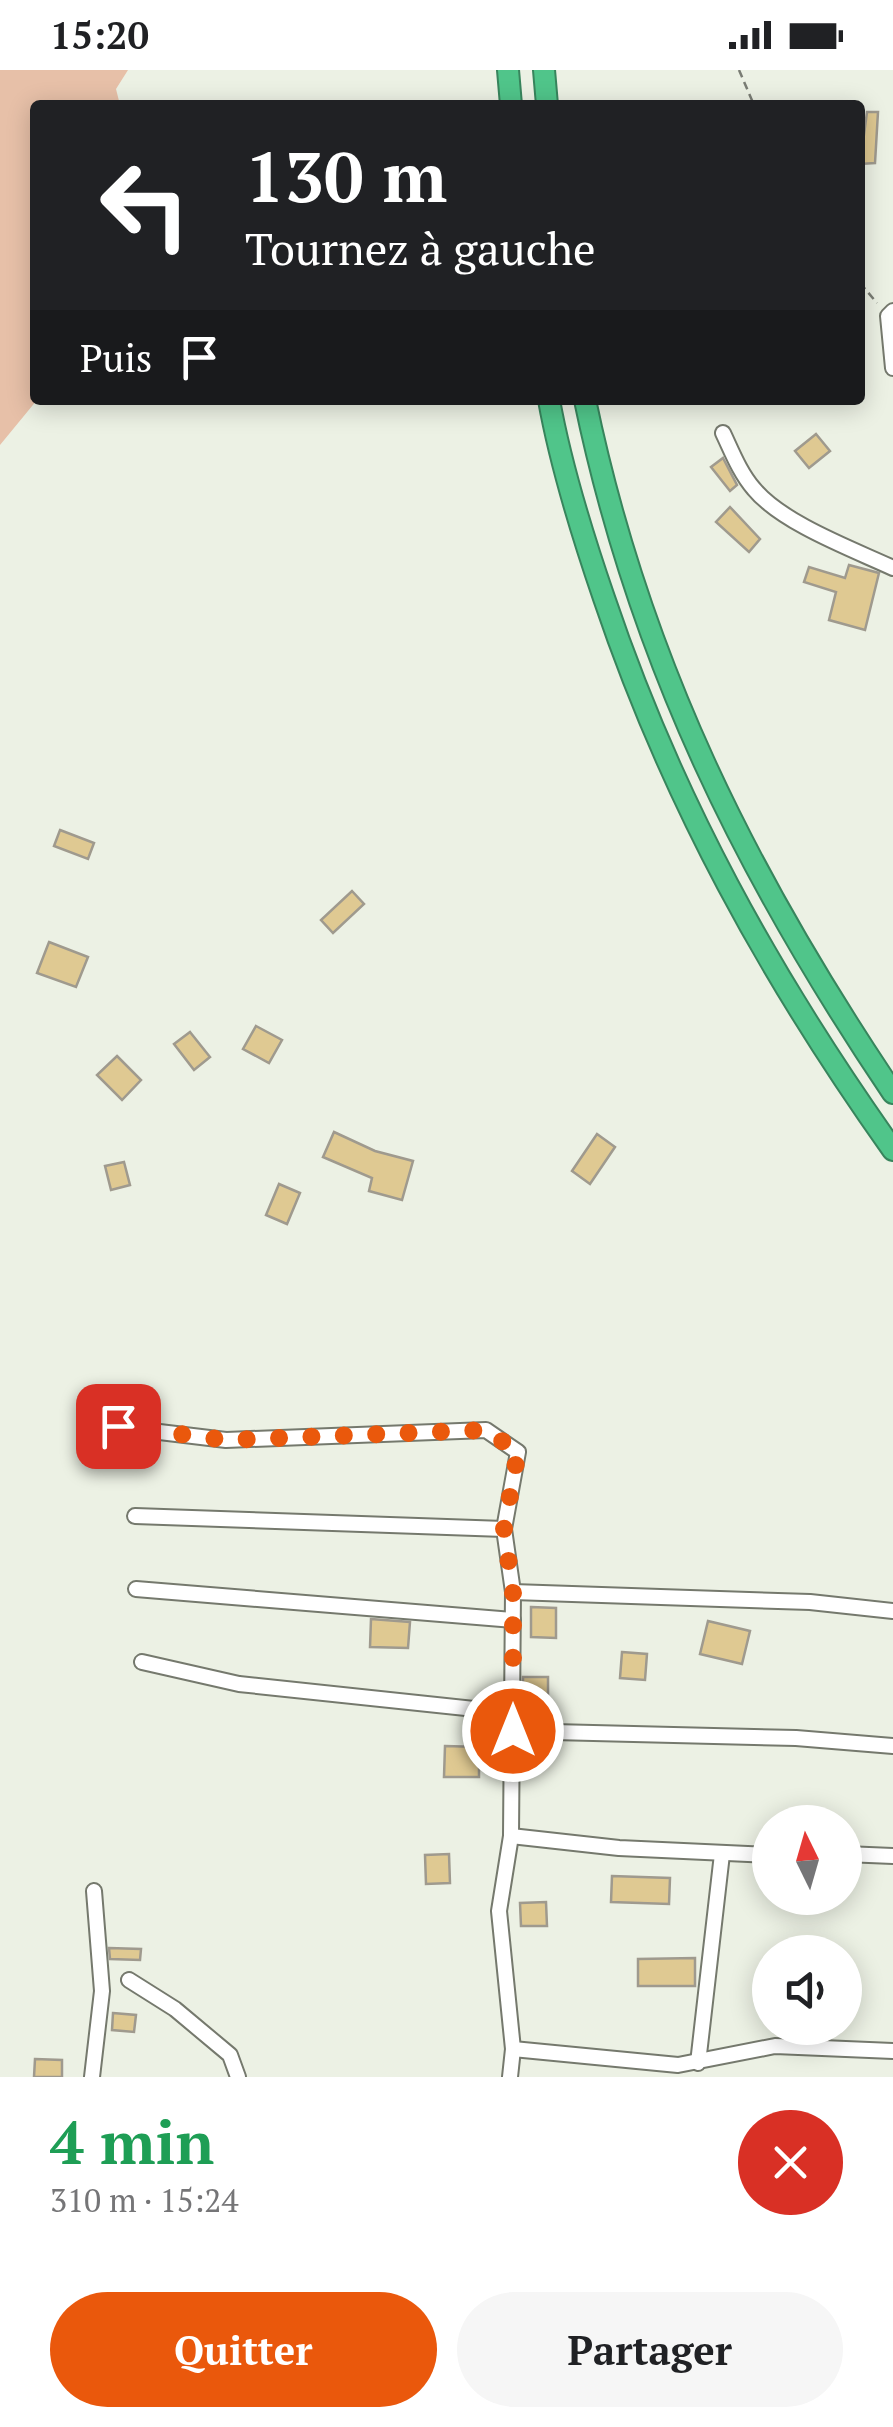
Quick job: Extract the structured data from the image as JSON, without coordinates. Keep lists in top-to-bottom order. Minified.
{"north":"top","page":{"status":"15:20","turn":["130 m","Tournez à gauche"],"then":"Puis","heading":["4 min","310 m · 15:24"],"buttons":["Quitter","Partager"]}}
